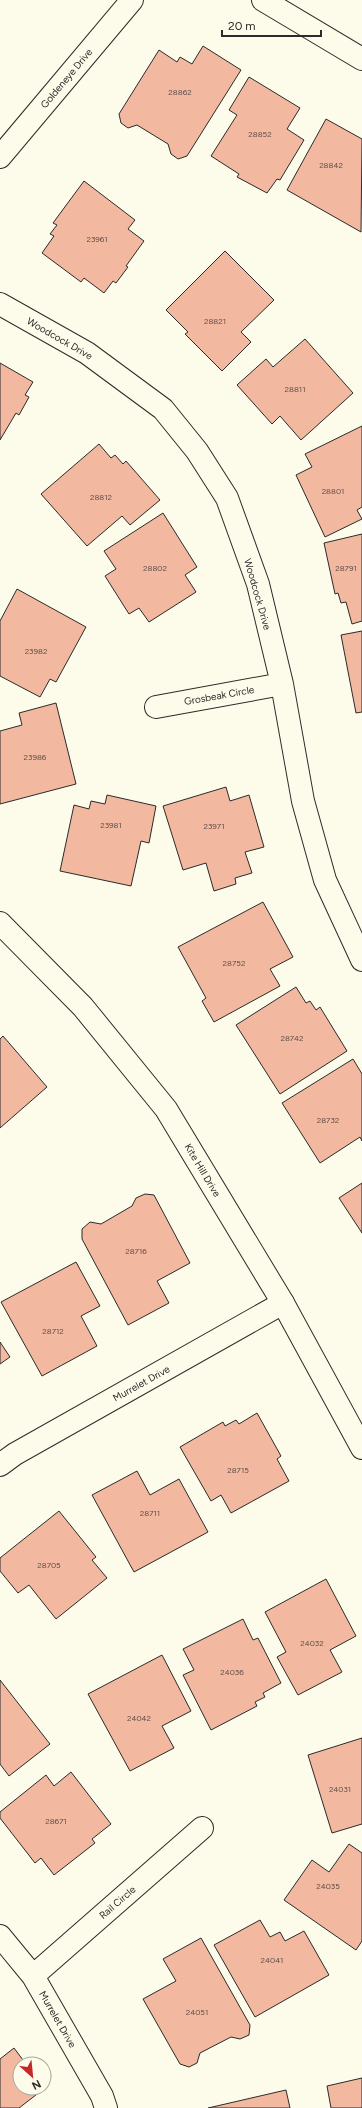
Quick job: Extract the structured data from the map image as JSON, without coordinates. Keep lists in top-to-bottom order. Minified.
{"streets":{"street":["Goldeneye Drive","Woodcock Drive","Grosbeak Circle","Kite Hill Drive","Murrelet Drive","Rail Circle"]},"crossings":[["Woodcock Drive","Grosbeak Circle"],["Kite Hill Drive","Murrelet Drive"],["Murrelet Drive","Rail Circle"]],"house_numbers":["28862","28852","28842","23961","28821","28811","28801","28812","28802","28791","23982","23986","23981","23971","28752","28742","28732","28716","28712","28715","28711","28705","24032","24036","24042","24031","28671","24035","24041","24051"],"scale_bar":"20 m","north":"bottom right"}
